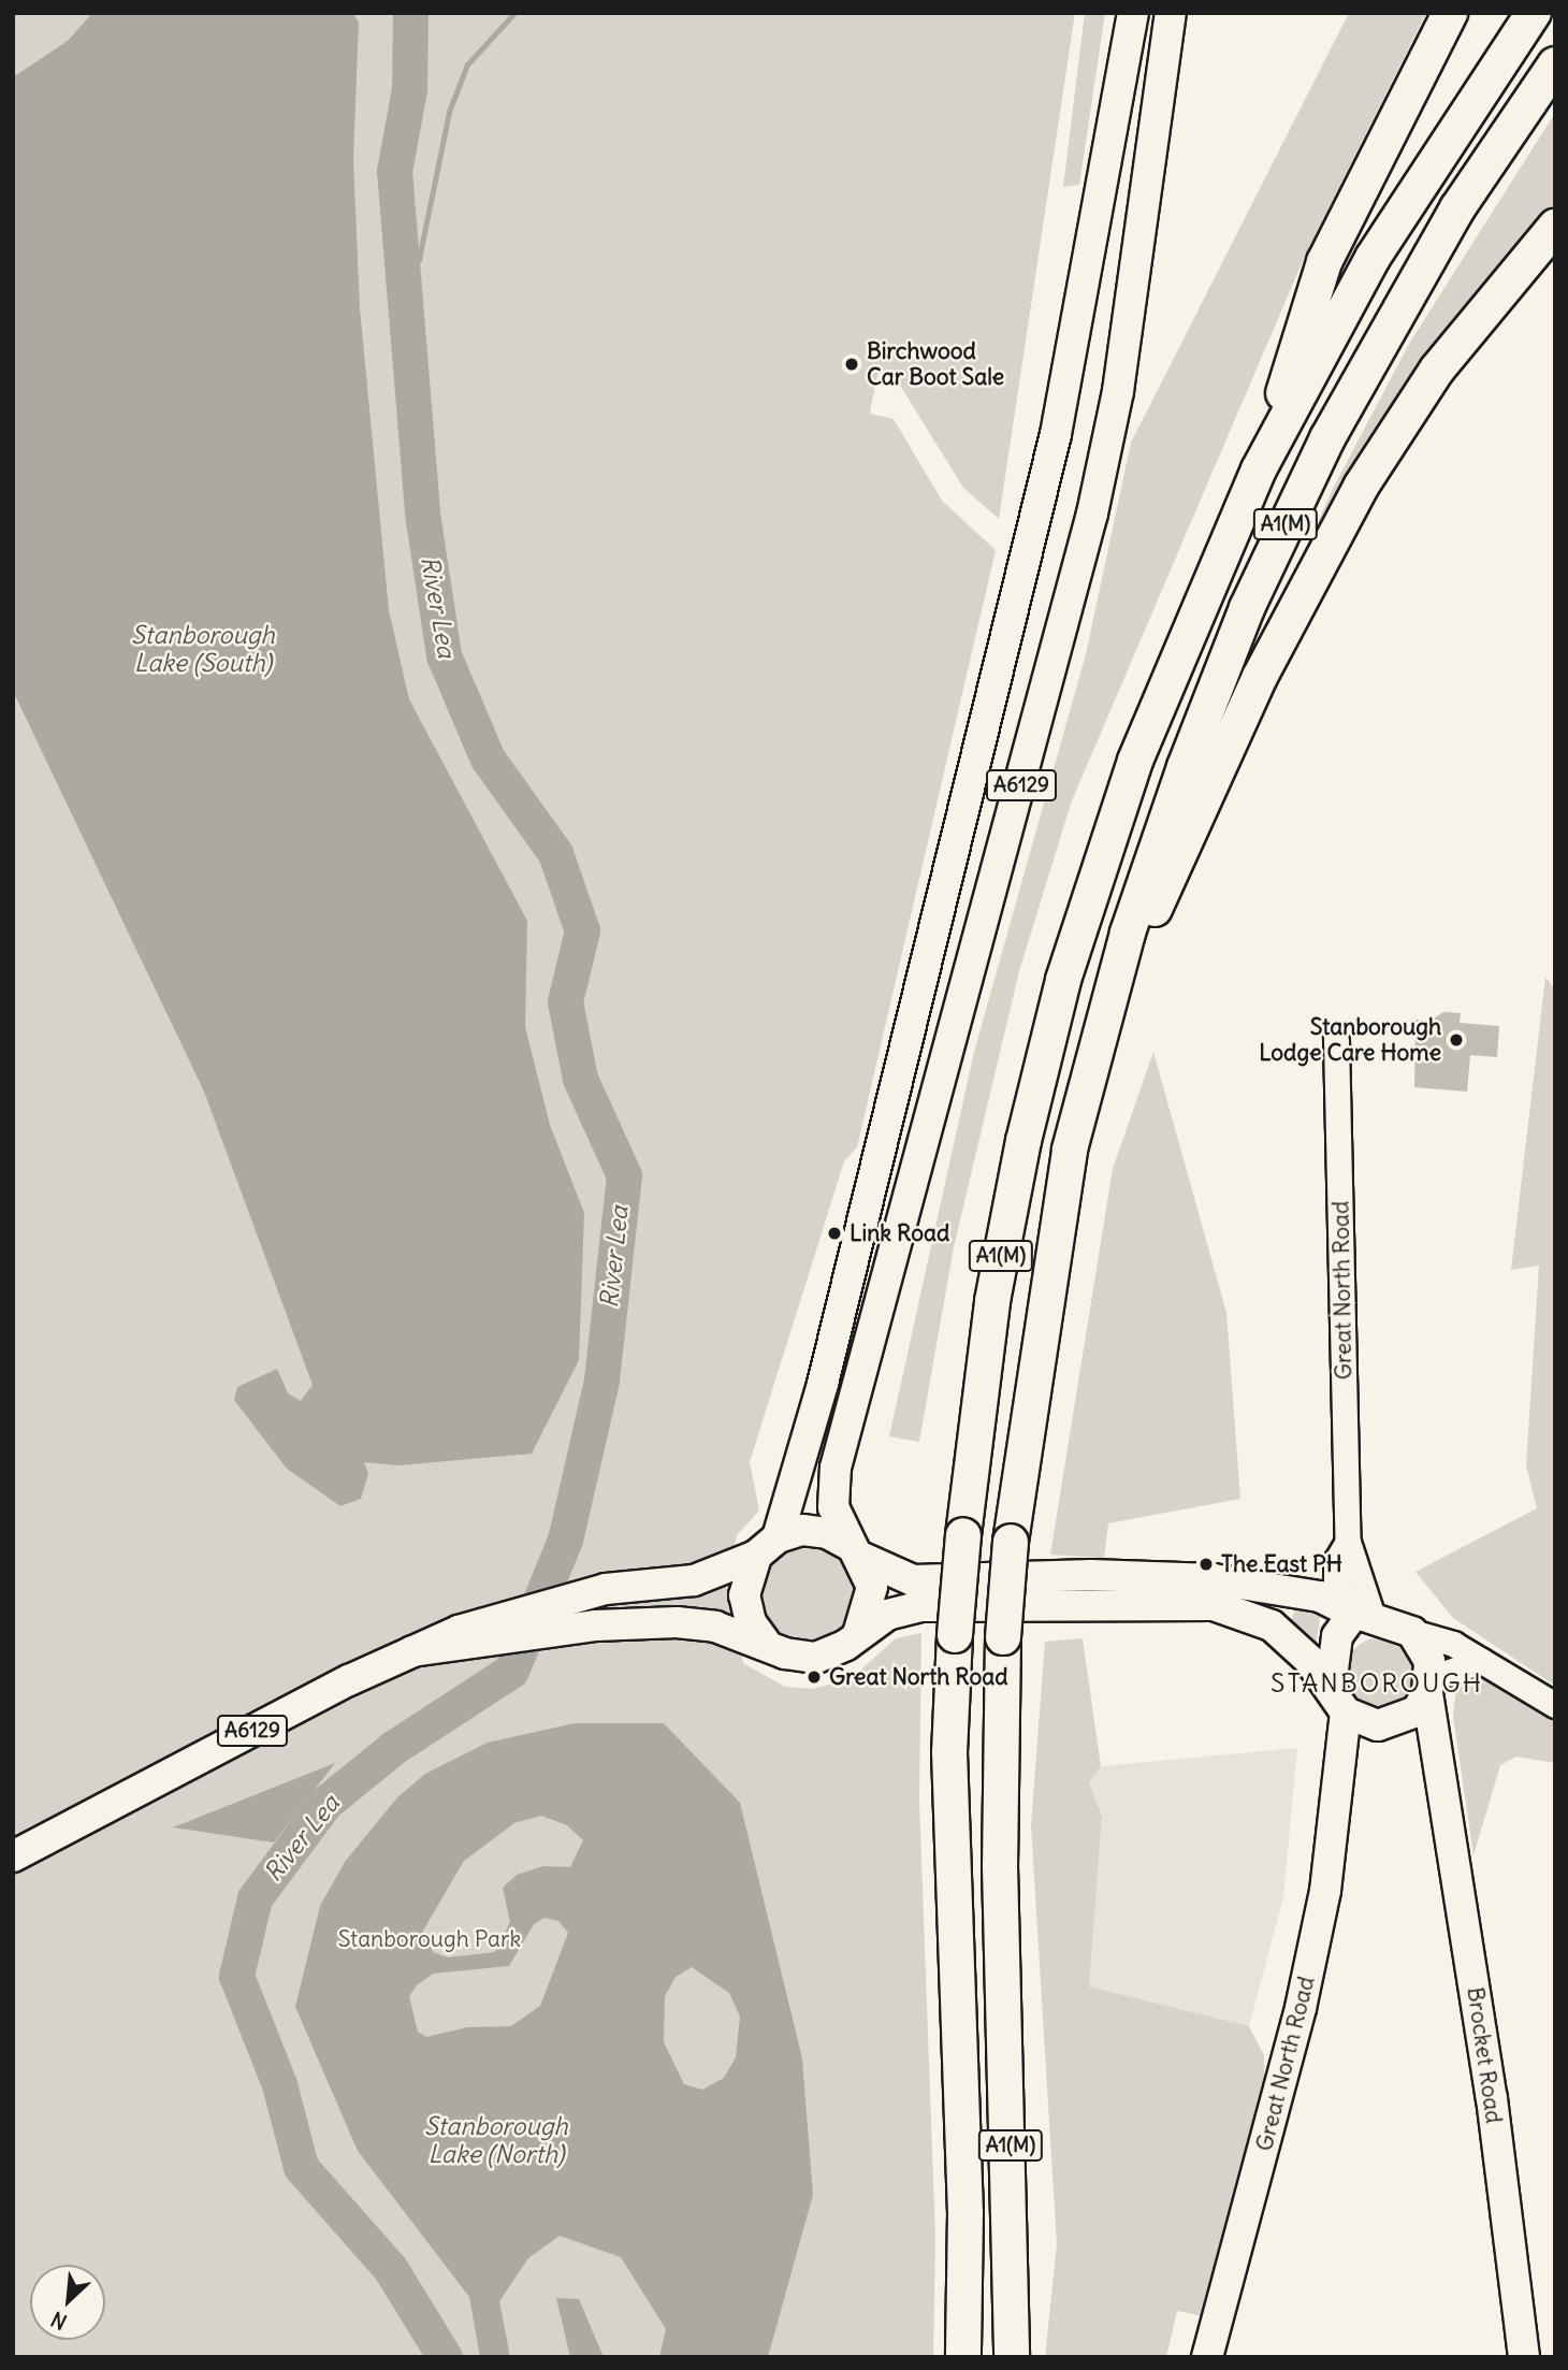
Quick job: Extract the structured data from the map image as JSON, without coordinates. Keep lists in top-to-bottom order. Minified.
{"streets":{"highway":["A1(M)"],"main road":["A6129","Great North Road","Brocket Road"]},"crossings":[["Great North Road","Brocket Road"]],"districts":["STANBOROUGH"],"water":["River Lea","Stanborough Lake (South)","Stanborough Lake (North)"],"parks":["Stanborough Park"],"places":["Birchwood Car Boot Sale","Stanborough Lodge Care Home","Link Road","The East PH","Great North Road"],"north":"bottom left"}
